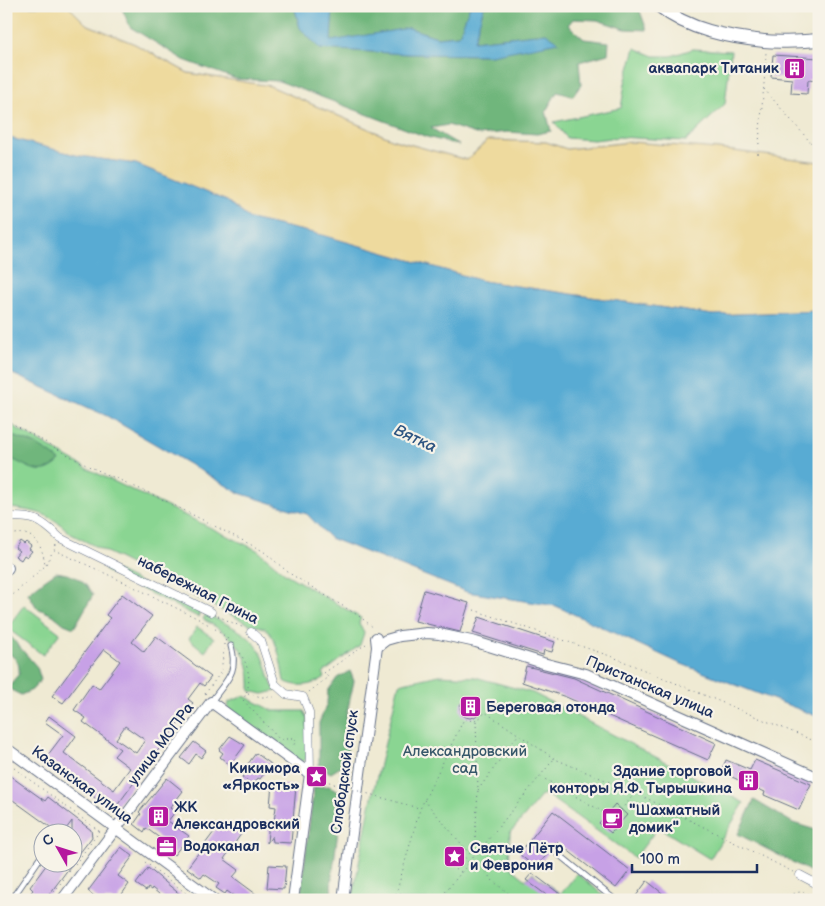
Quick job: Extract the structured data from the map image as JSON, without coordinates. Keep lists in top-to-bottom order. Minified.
{"streets":{"street":["набережная Грина","Пристанская улица","улица МОПРа","Слободской спуск","Казанская улица"]},"crossings":[["Пристанская улица","Слободской спуск"],["улица МОПРа","Казанская улица"]],"water":["Вятка"],"parks":["Александровский сад"],"places":{"building":["аквапарк Титаник","Береговая отонда","Здание торговой конторы Я.Ф. Тырышкина","ЖК Александровский"],"place":["Кикимора «Яркость»","Святые Пётр и Феврония"],"cafe":["\"Шахматный домик\""],"office":["Водоканал"]},"scale_bar":"100 m","north":"top left"}
